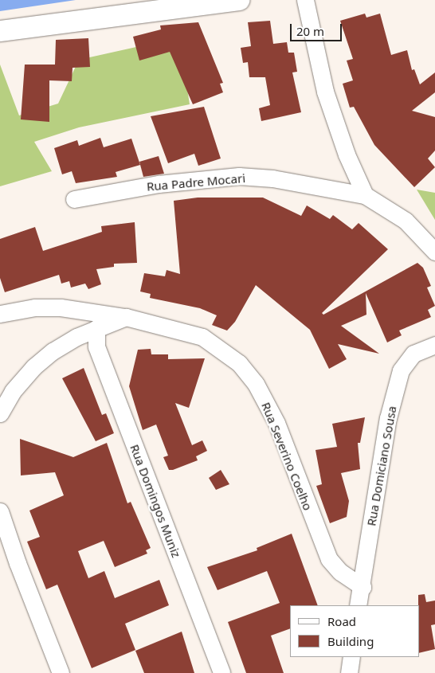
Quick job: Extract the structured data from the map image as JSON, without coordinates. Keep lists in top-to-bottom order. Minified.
{"streets":{"street":["Rua Padre Mocari","Rua Severino Coelho","Rua Domiciano Sousa","Rua Domingos Muniz"]},"crossings":[["Rua Severino Coelho","Rua Domiciano Sousa"]],"legend":["Road","Building"],"scale_bar":"20 m"}
